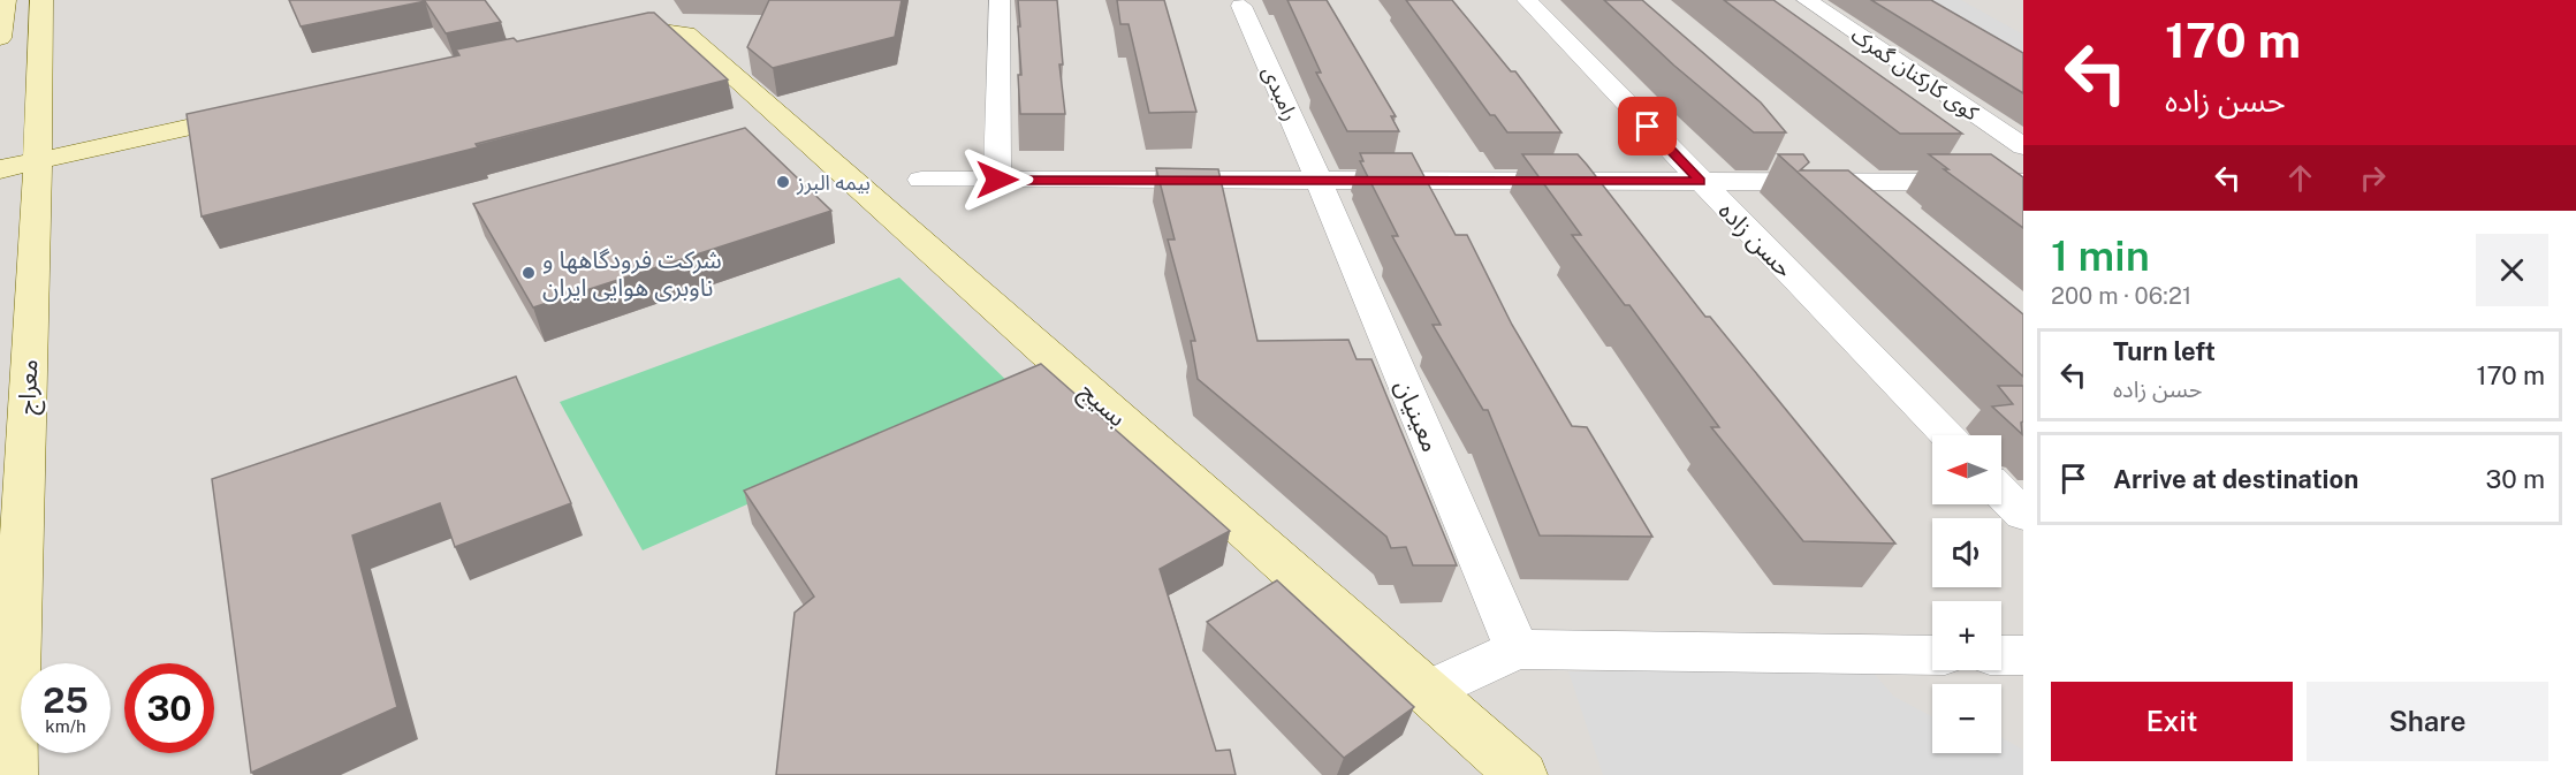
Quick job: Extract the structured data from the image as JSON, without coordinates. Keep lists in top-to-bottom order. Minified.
{"streets":{"main road":["معراج","بسیج"],"street":["کوی کارکنان گمرک","رامبدی","حسن زاده","معینیان"]},"crossings":[["رامبدی","معینیان"]],"places":["بیمه البرز","شرکت فرودگاهها و ناوبری هوایی ایران"],"north":"left","page":{"turn":["170 m","حسن زاده"],"heading":["1 min","200 m · 06:21"],"list":[{"name":"Turn left","note":"حسن زاده","value":"170 m"},{"name":"Arrive at destination","value":"30 m"}],"map_buttons":["+","−"],"speed":"25 km/h","limit":"30","buttons":["Exit","Share"]}}
